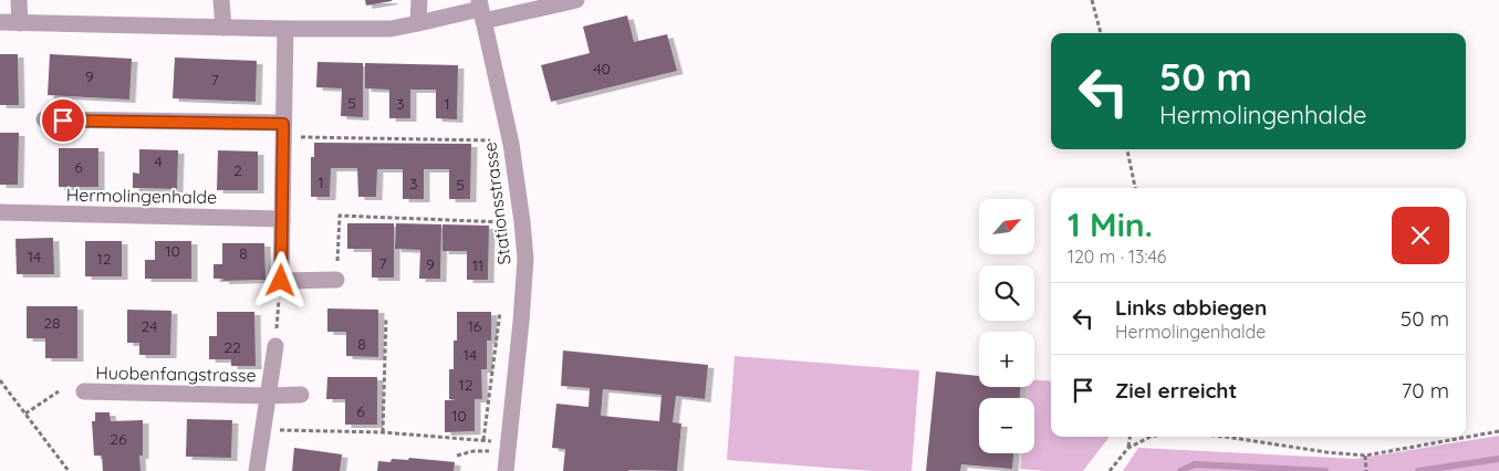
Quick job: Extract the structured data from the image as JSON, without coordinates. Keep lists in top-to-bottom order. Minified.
{"streets":{"street":["Hermolingenhalde","Stationsstrasse","Huobenfangstrasse"]},"house_numbers":["40","9","7","5","3","1","4","6","2","1","3","5","10","8","14","12","7","9","11","28","24","16","8","22","14","12","6","10","26"],"north":"top right","page":{"turn":["50 m","Hermolingenhalde"],"heading":["1 Min.","120 m · 13:46"],"map_buttons":["+","−"],"list":[{"name":"Links abbiegen","note":"Hermolingenhalde","value":"50 m"},{"name":"Ziel erreicht","value":"70 m"}]}}
